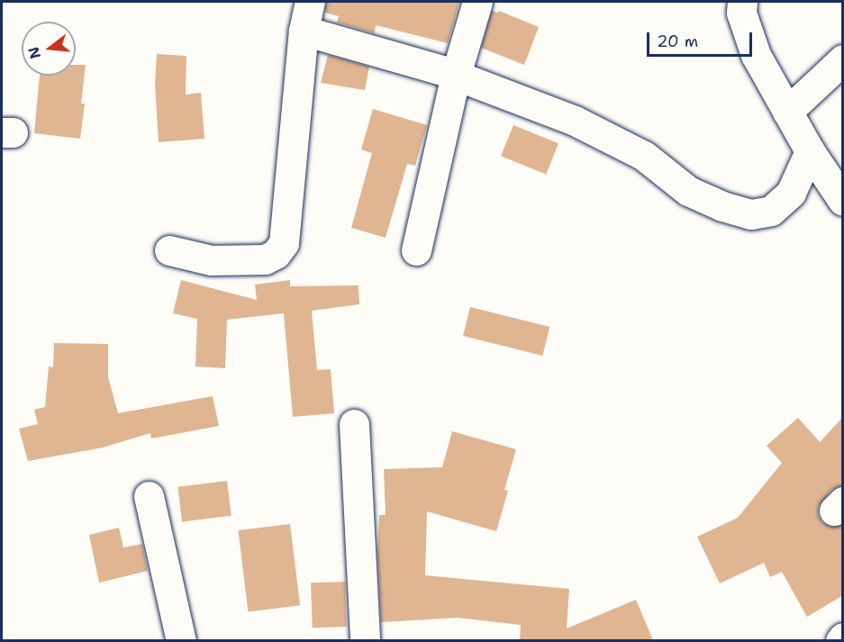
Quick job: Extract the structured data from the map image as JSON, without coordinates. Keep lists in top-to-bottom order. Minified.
{"scale_bar":"20 m","north":"left"}
